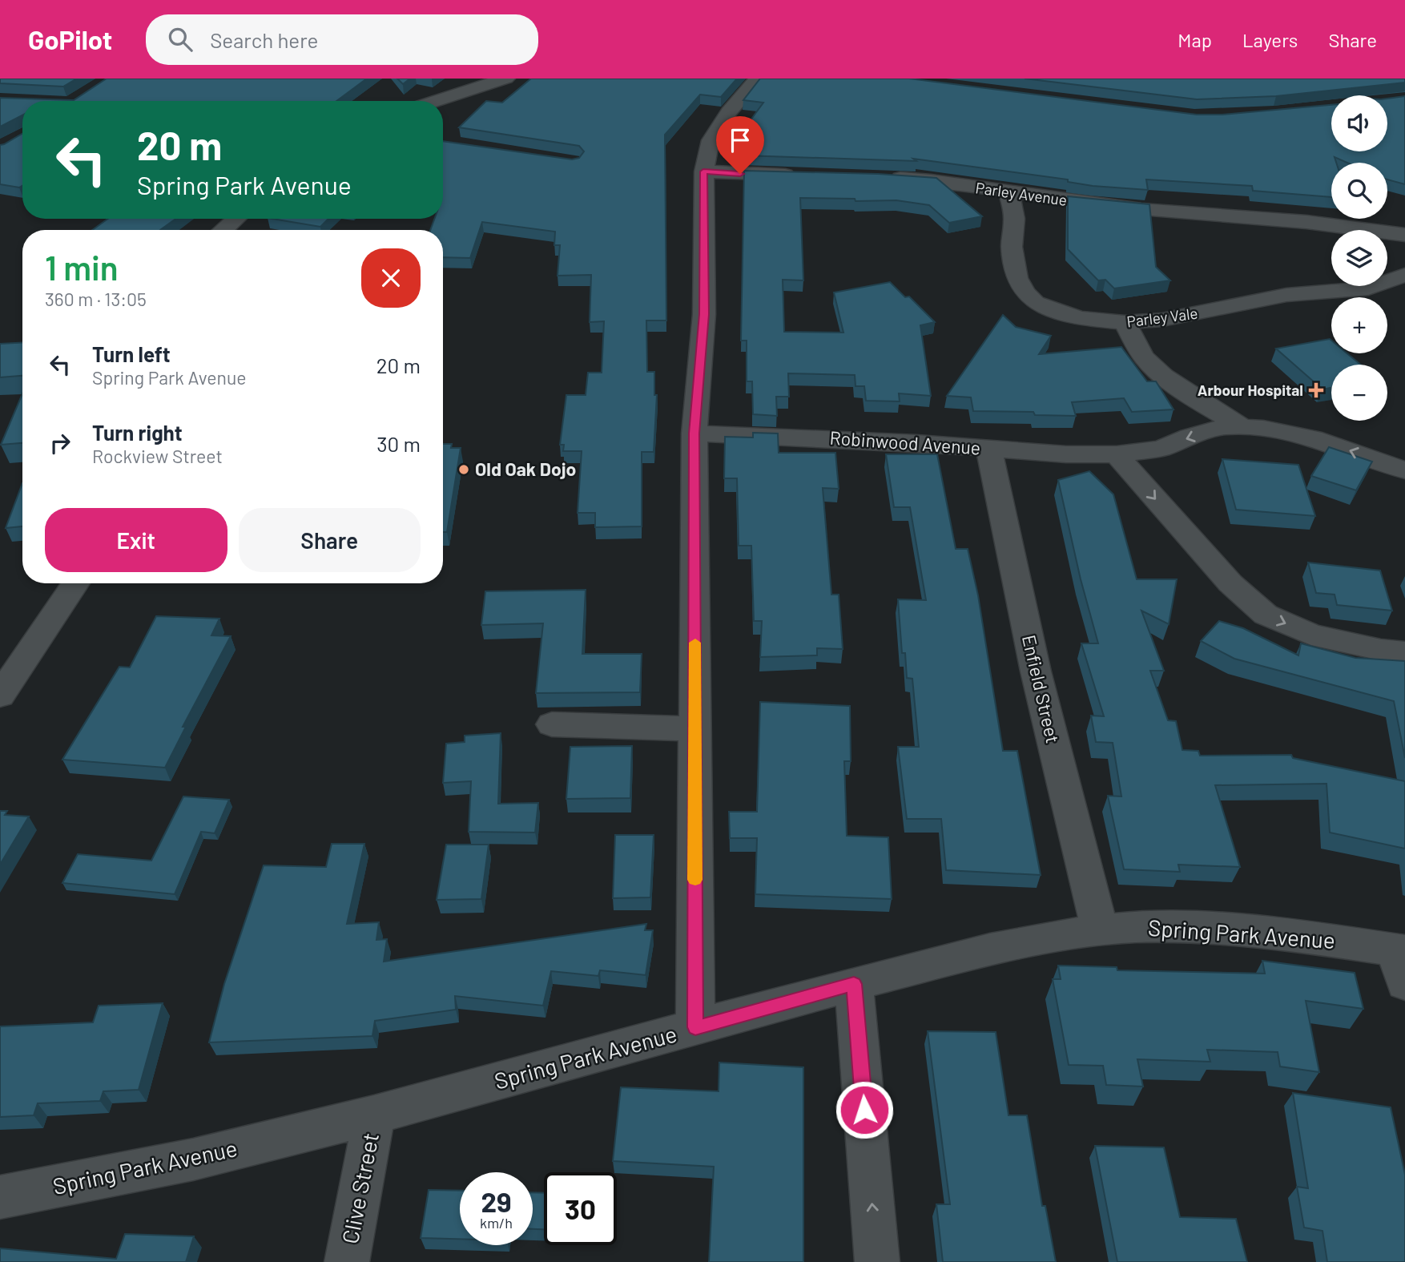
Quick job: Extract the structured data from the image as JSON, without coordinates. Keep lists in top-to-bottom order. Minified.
{"streets":{"street":["Parley Avenue","Parley Vale","Robinwood Avenue","Enfield Street","Spring Park Avenue","Clive Street"]},"crossings":[["Parley Avenue","Parley Vale"],["Robinwood Avenue","Enfield Street"],["Enfield Street","Spring Park Avenue"],["Spring Park Avenue","Clive Street"]],"one_way":["Robinwood Avenue"],"places":{"health":["Arbour Hospital"],"other":["Old Oak Dojo"]},"page":{"header":"GoPilot","search":"Search here","nav":["Map","Layers","Share"],"map_buttons":["+","−"],"turn":["20 m","Spring Park Avenue"],"heading":["1 min","360 m · 13:05"],"list":[{"name":"Turn left","note":"Spring Park Avenue","value":"20 m"},{"name":"Turn right","note":"Rockview Street","value":"30 m"}],"buttons":["Exit","Share"],"speed":"29 km/h","limit":"30"}}
